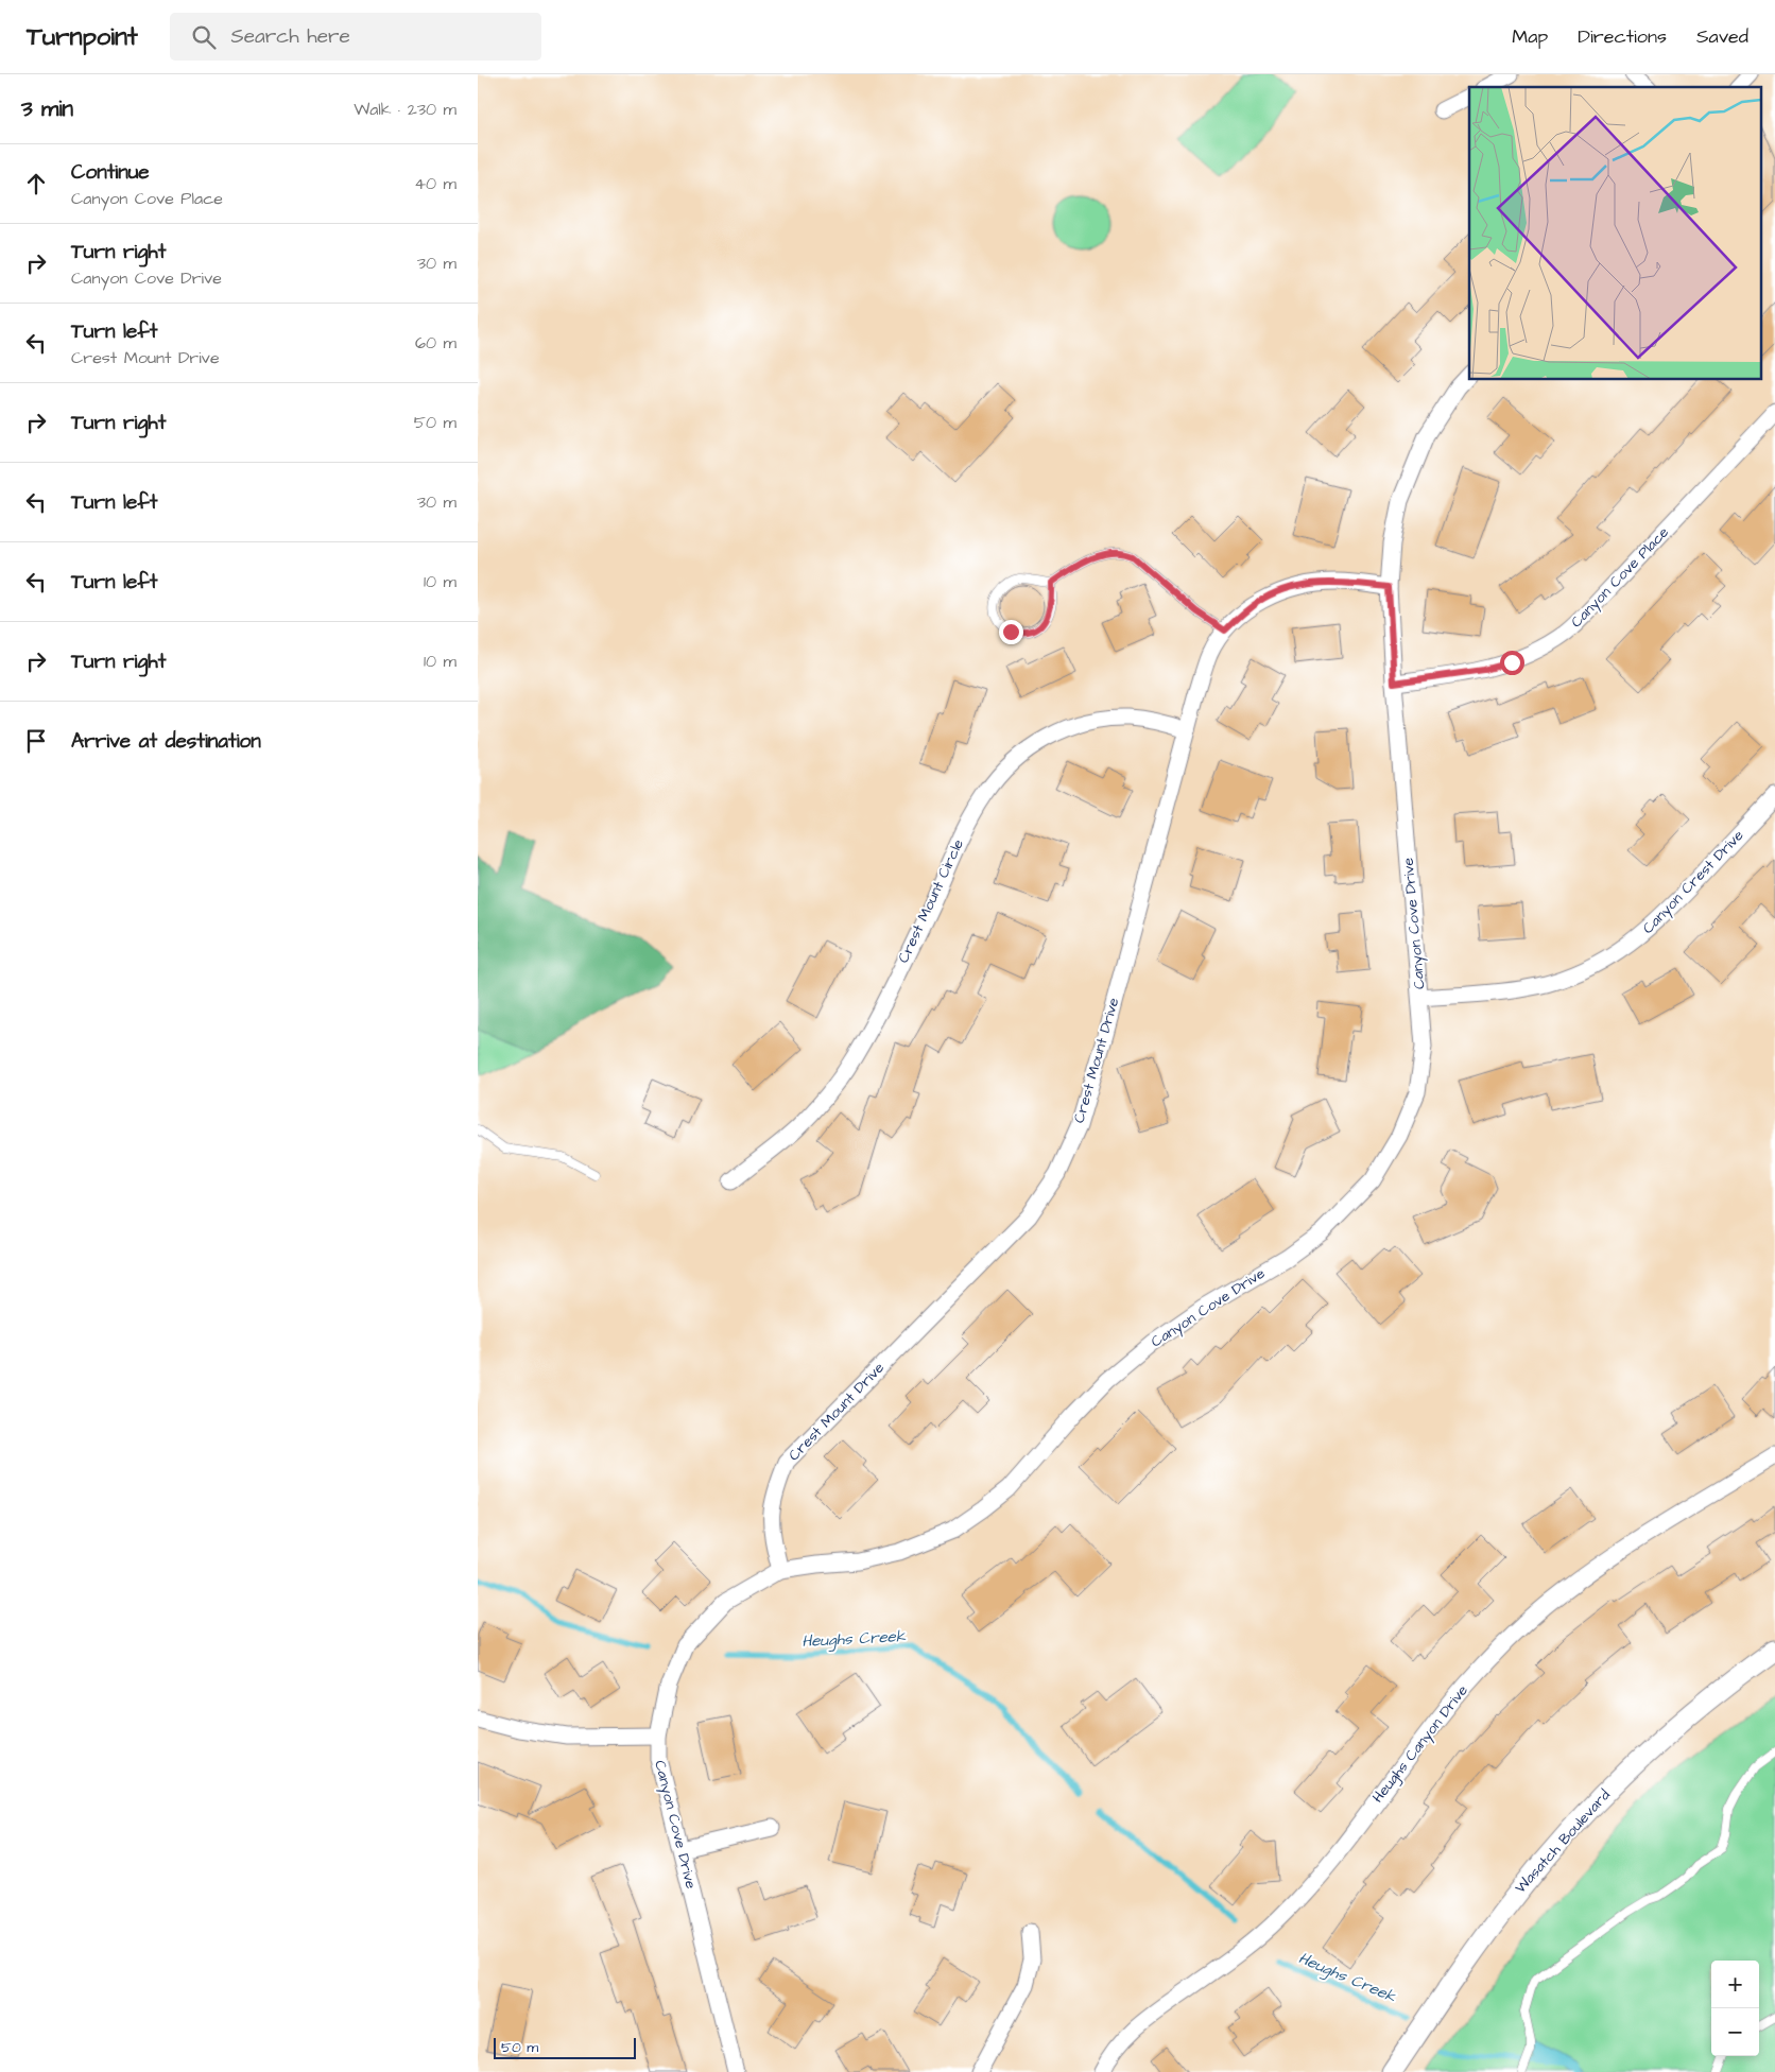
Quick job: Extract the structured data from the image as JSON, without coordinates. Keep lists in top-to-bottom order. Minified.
{"streets":{"street":["Canyon Cove Place","Canyon Crest Drive","Crest Mount Circle","Canyon Cove Drive","Crest Mount Drive","Heughs Canyon Drive","Wasatch Boulevard"]},"crossings":[["Canyon Cove Place","Canyon Cove Drive"],["Canyon Crest Drive","Canyon Cove Drive"],["Crest Mount Circle","Crest Mount Drive"],["Canyon Cove Drive","Crest Mount Drive"]],"water":["Heughs Creek"],"scale_bar":"50 m","page":{"header":"Turnpoint","search":"Search here","nav":["Map","Directions","Saved"],"heading":["3 min","Walk · 230 m"],"list":[["Continue","Canyon Cove Place","40 m"],["Turn right","Canyon Cove Drive","30 m"],["Turn left","Crest Mount Drive","60 m"],["Turn right","50 m"],["Turn left","30 m"],["Turn left","10 m"],["Turn right","10 m"],"Arrive at destination"],"map_buttons":["+","−"],"scale":"50 m"}}
